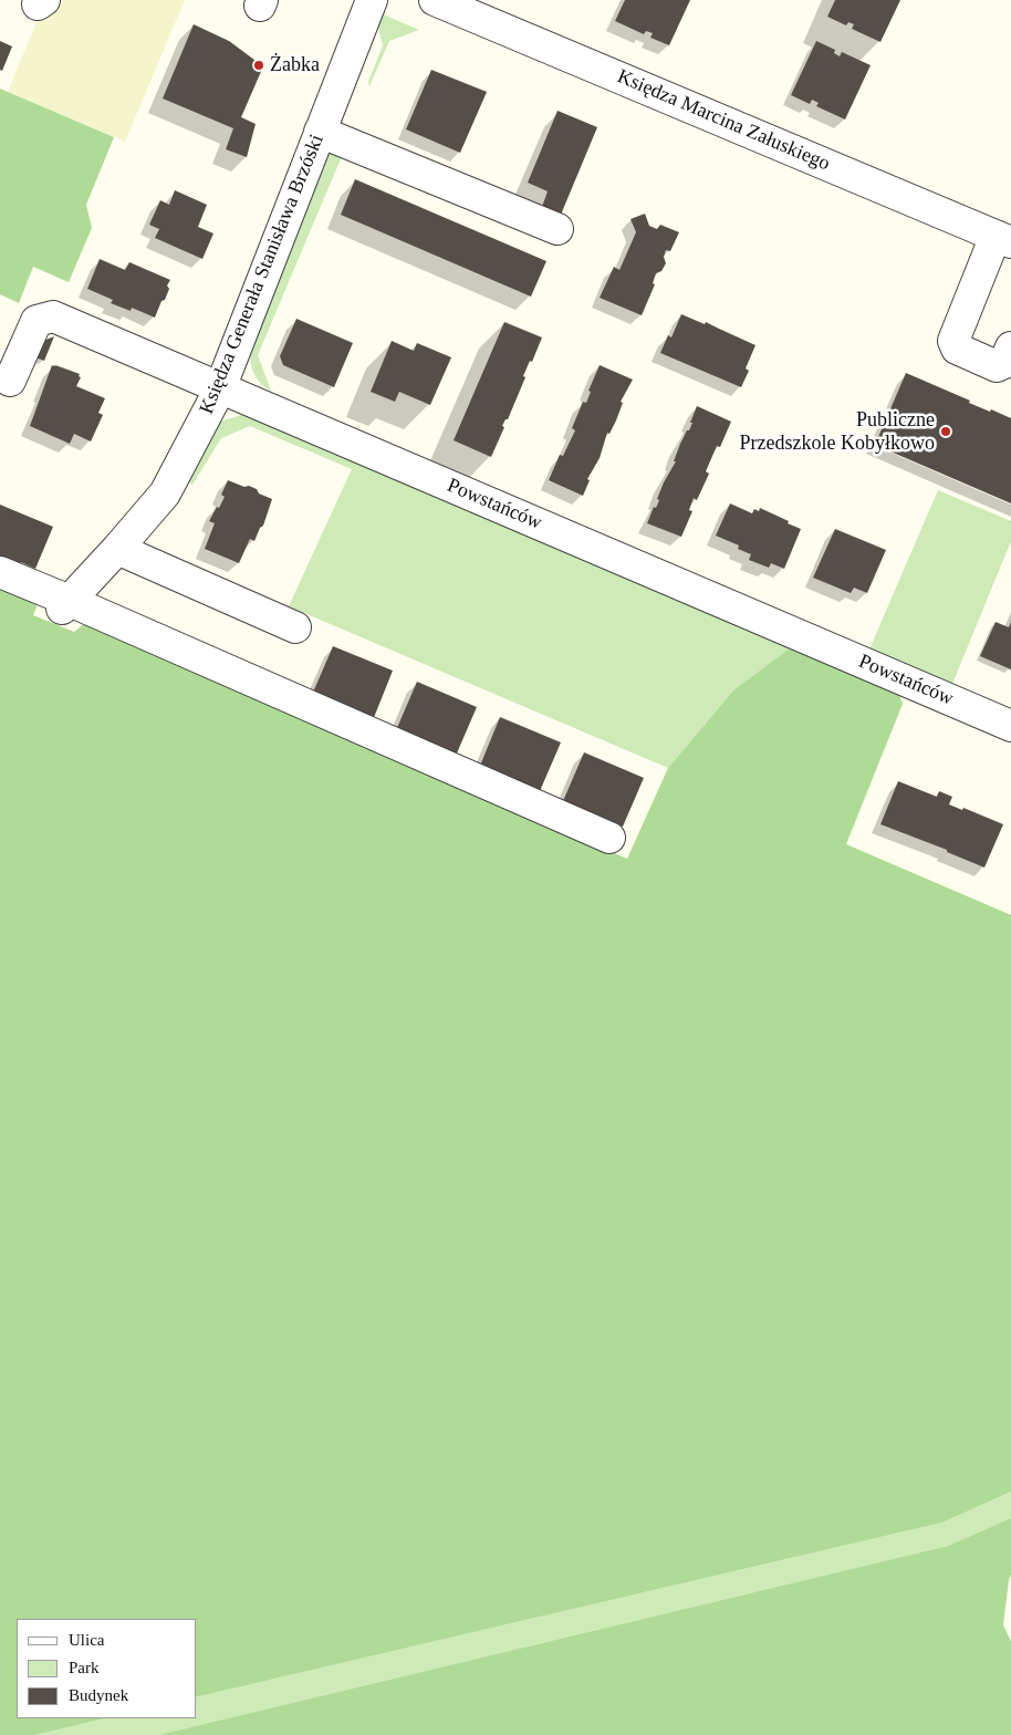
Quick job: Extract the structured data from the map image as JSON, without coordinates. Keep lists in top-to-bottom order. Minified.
{"streets":{"street":["Księdza Marcina Załuskiego","Księdza Generała Stanisława Brzóski","Powstańców"]},"crossings":[["Księdza Generała Stanisława Brzóski","Powstańców"]],"places":["Żabka","Publiczne Przedszkole Kobyłkowo"],"legend":["Ulica","Park","Budynek"]}
